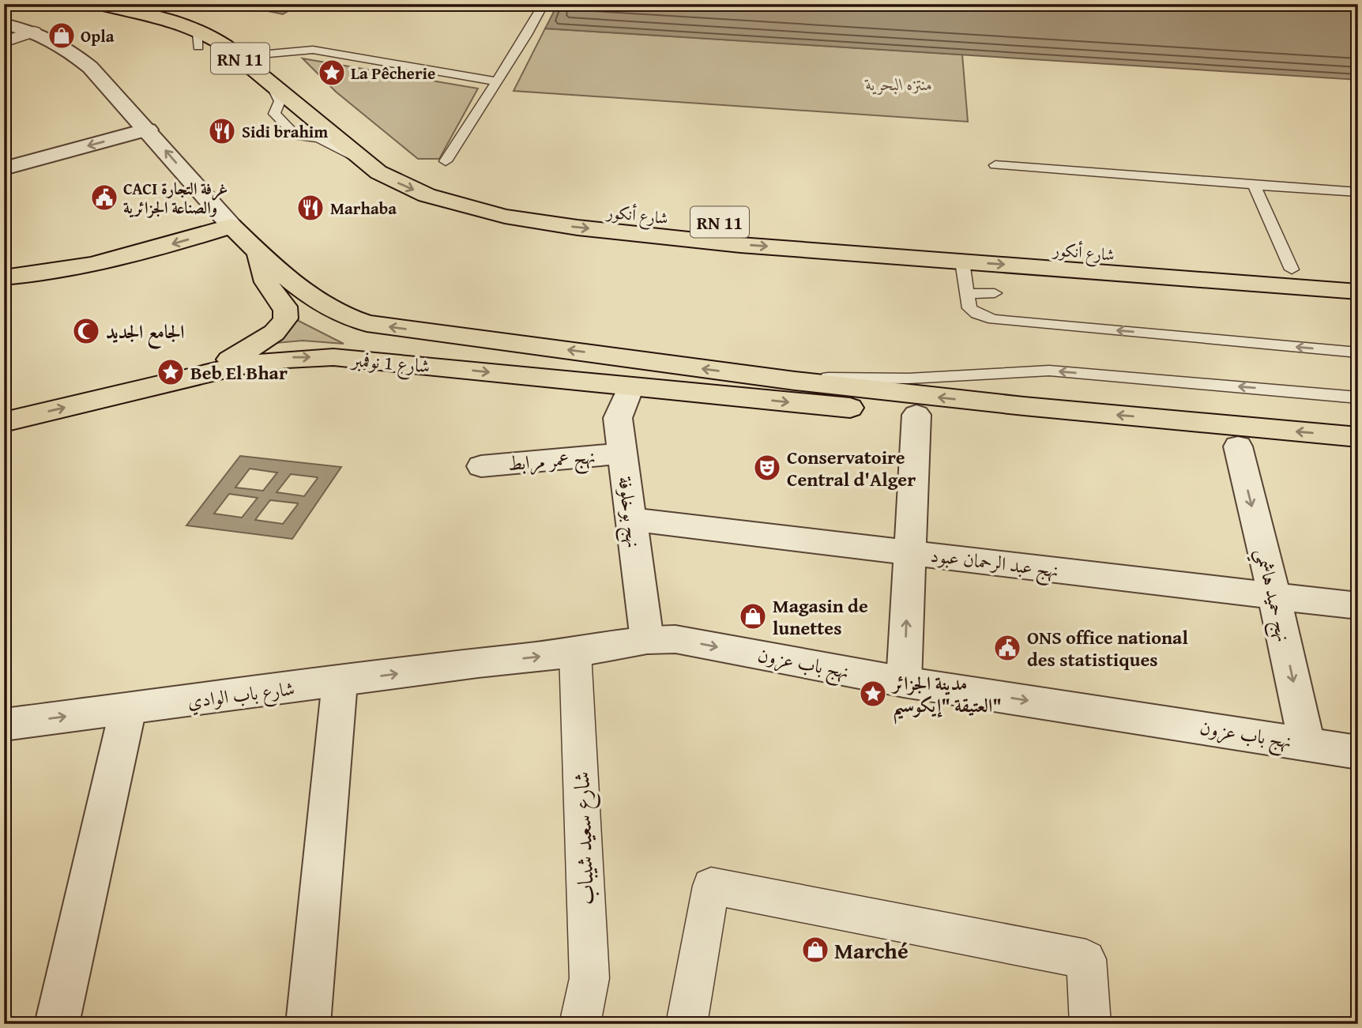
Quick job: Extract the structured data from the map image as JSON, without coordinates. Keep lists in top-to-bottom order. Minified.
{"streets":{"main road":["RN 11","شارع أنكور","شارع 1 نوفمبر"],"street":["نهج عمر مرابط","نهج بوخلوفة","نهج عبد الرحمان عبود","نهج حميد هاشمي","نهج باب عزون","شارع باب الوادي","شارع سعيد شيباب"]},"crossings":[["RN 11","شارع أنكور"],["شارع 1 نوفمبر","نهج بوخلوفة"],["نهج عمر مرابط","نهج بوخلوفة"],["نهج بوخلوفة","نهج عبد الرحمان عبود"],["نهج بوخلوفة","نهج باب عزون"],["نهج عبد الرحمان عبود","نهج حميد هاشمي"],["نهج حميد هاشمي","نهج باب عزون"],["نهج باب عزون","شارع باب الوادي"],["نهج باب عزون","شارع سعيد شيباب"]],"one_way":["نهج حميد هاشمي","نهج باب عزون","شارع باب الوادي"],"parks":["منتزه البحرية"],"places":{"shop":["Opla","Magasin de lunettes","Marché"],"place":["La Pêcherie","Beb El Bhar","مدينة الجزائر العتيقة \"إيكوسيم\""],"restaurant":["Sidi brahim","Marhaba"],"public building":["CACI غرفة التجارة والصناعة الجزائرية","ONS office national des statistiques"],"mosque":["الجامع الجديد"],"theatre":["Conservatoire Central d'Alger"]}}
